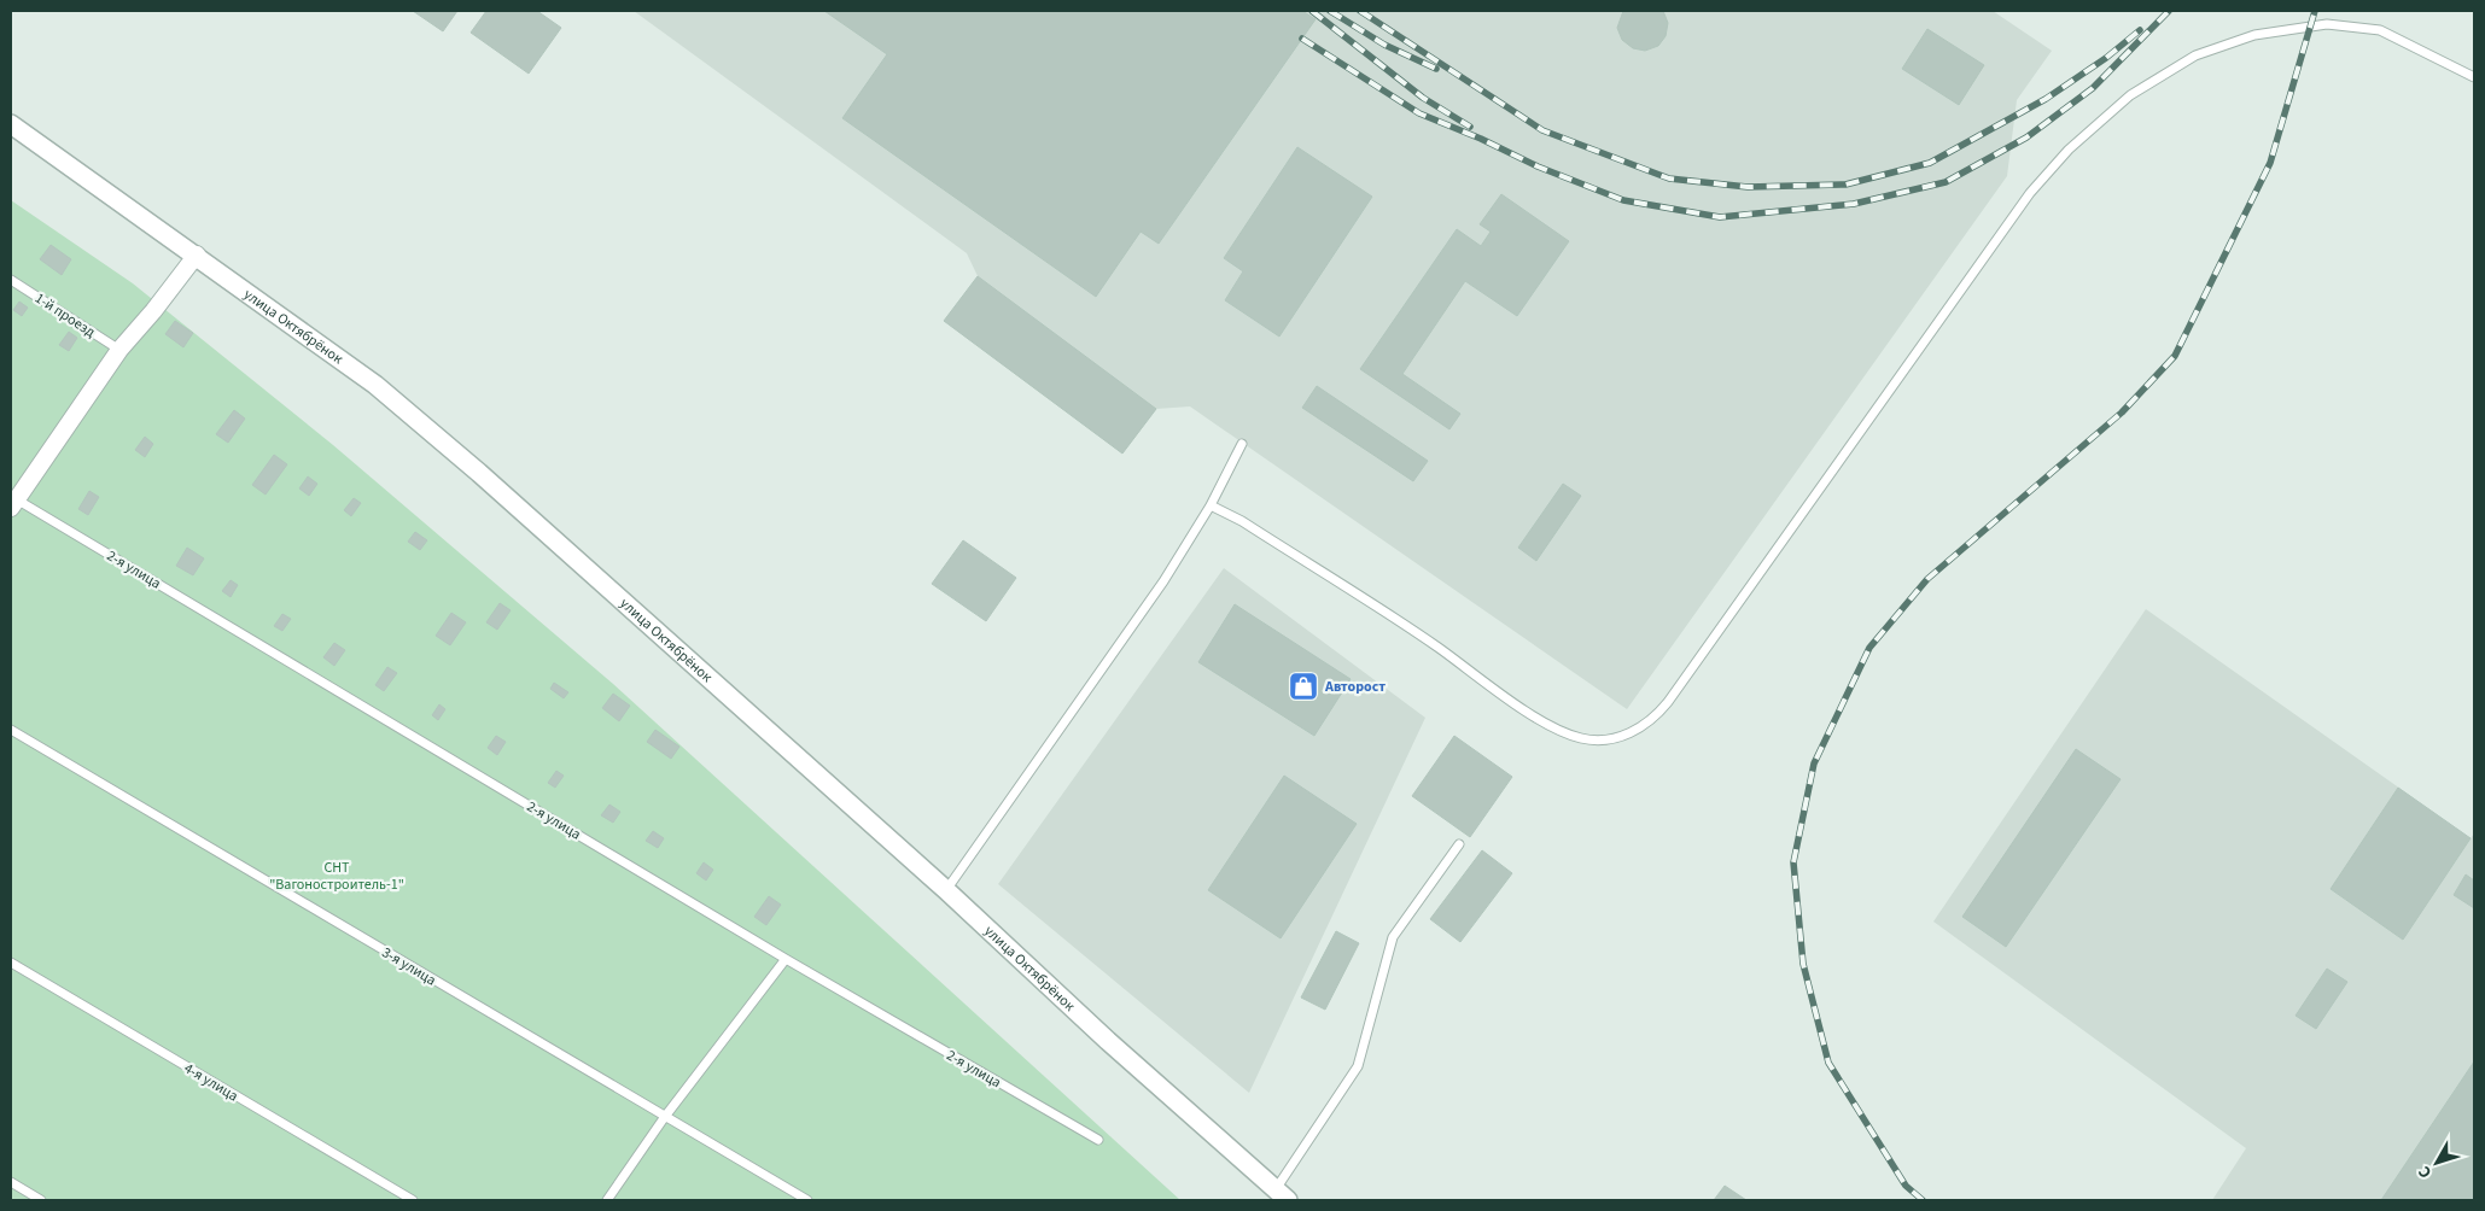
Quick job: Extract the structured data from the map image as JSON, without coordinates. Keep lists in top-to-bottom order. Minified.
{"streets":{"street":["улица Октябрёнок"],"lane":["1-й проезд","2-я улица","3-я улица","4-я улица"]},"parks":["СНТ \"Вагоностроитель-1\""],"places":{"shop":["Авторост"]},"north":"bottom left"}
